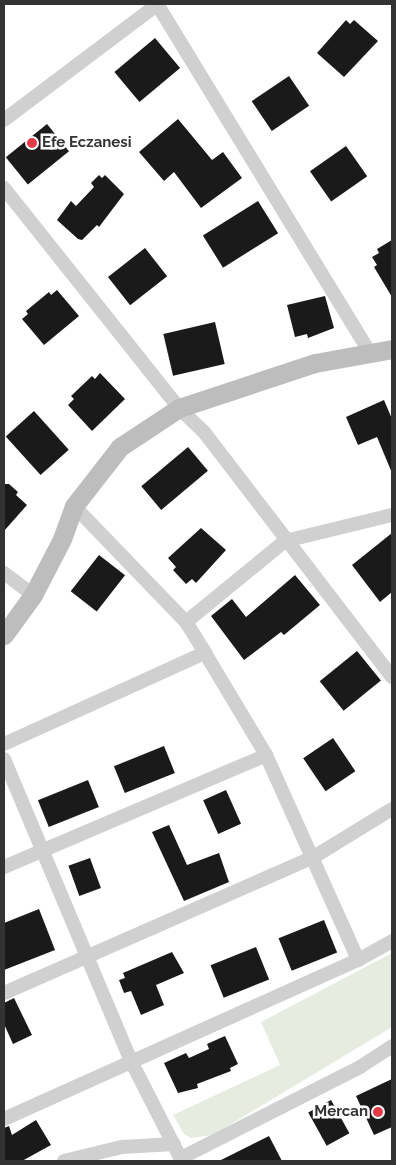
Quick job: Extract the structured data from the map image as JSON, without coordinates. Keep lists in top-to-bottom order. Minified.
{"places":["Efe Eczanesi","Mercan"]}
